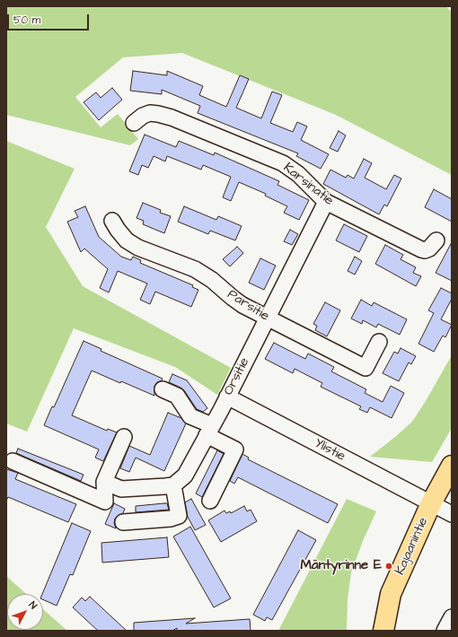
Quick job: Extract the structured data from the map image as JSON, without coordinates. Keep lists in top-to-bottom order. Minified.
{"streets":{"main road":["Kajaanintie"],"street":["Karsinatie","Parsitie","Orsitie","Ylistie"]},"crossings":[["Karsinatie","Orsitie"],["Parsitie","Orsitie"],["Orsitie","Ylistie"],["Ylistie","Kajaanintie"]],"places":["Mäntyrinne E"],"scale_bar":"50 m","north":"top right"}
